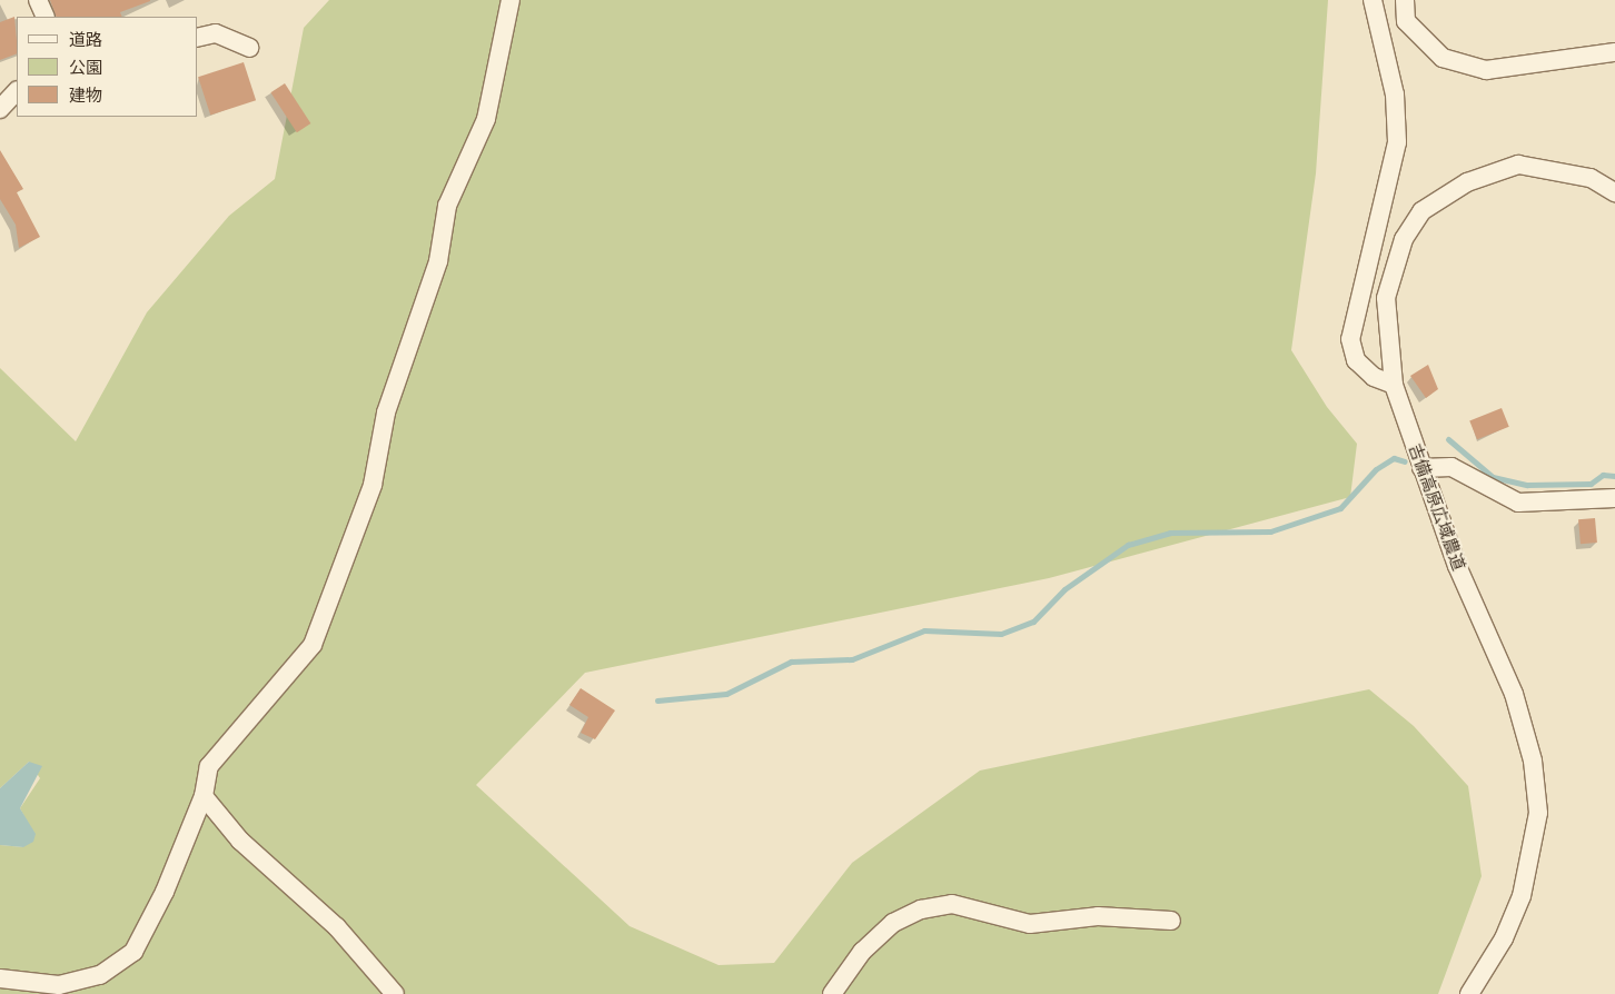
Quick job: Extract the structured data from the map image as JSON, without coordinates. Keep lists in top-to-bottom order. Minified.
{"streets":{"street":["吉備高原広域農道"]},"legend":["道路","公園","建物"]}
